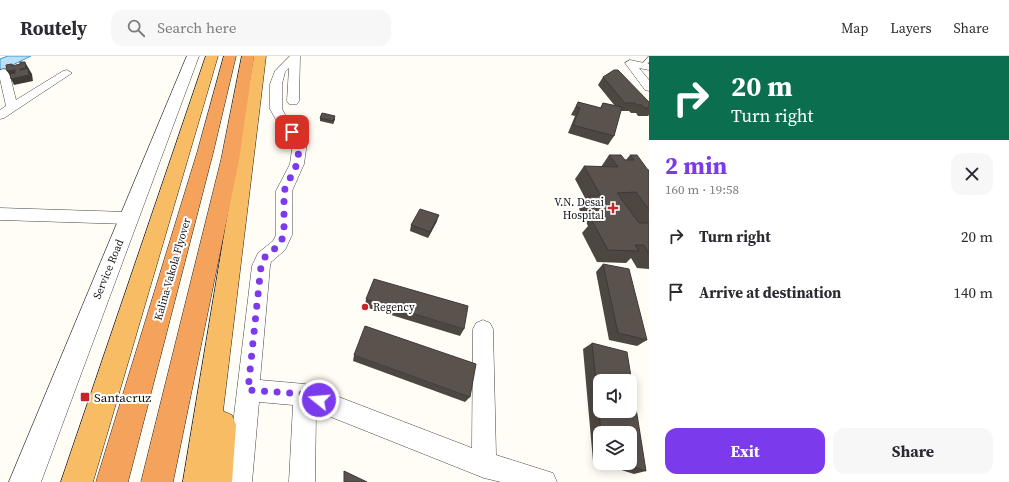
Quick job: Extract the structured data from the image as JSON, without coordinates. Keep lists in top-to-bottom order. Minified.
{"streets":{"highway":["Kalina-Vakola Flyover"],"street":["Service Road"]},"places":{"health":["V.N. Desai Hospital"],"other":["Regency"],"transit":["Santacruz"]},"page":{"header":"Routely","search":"Search here","nav":["Map","Layers","Share"],"turn":["20 m","Turn right"],"heading":["2 min","160 m · 19:58"],"list":[{"name":"Turn right","value":"20 m"},{"name":"Arrive at destination","value":"140 m"}],"buttons":["Exit","Share"]}}
